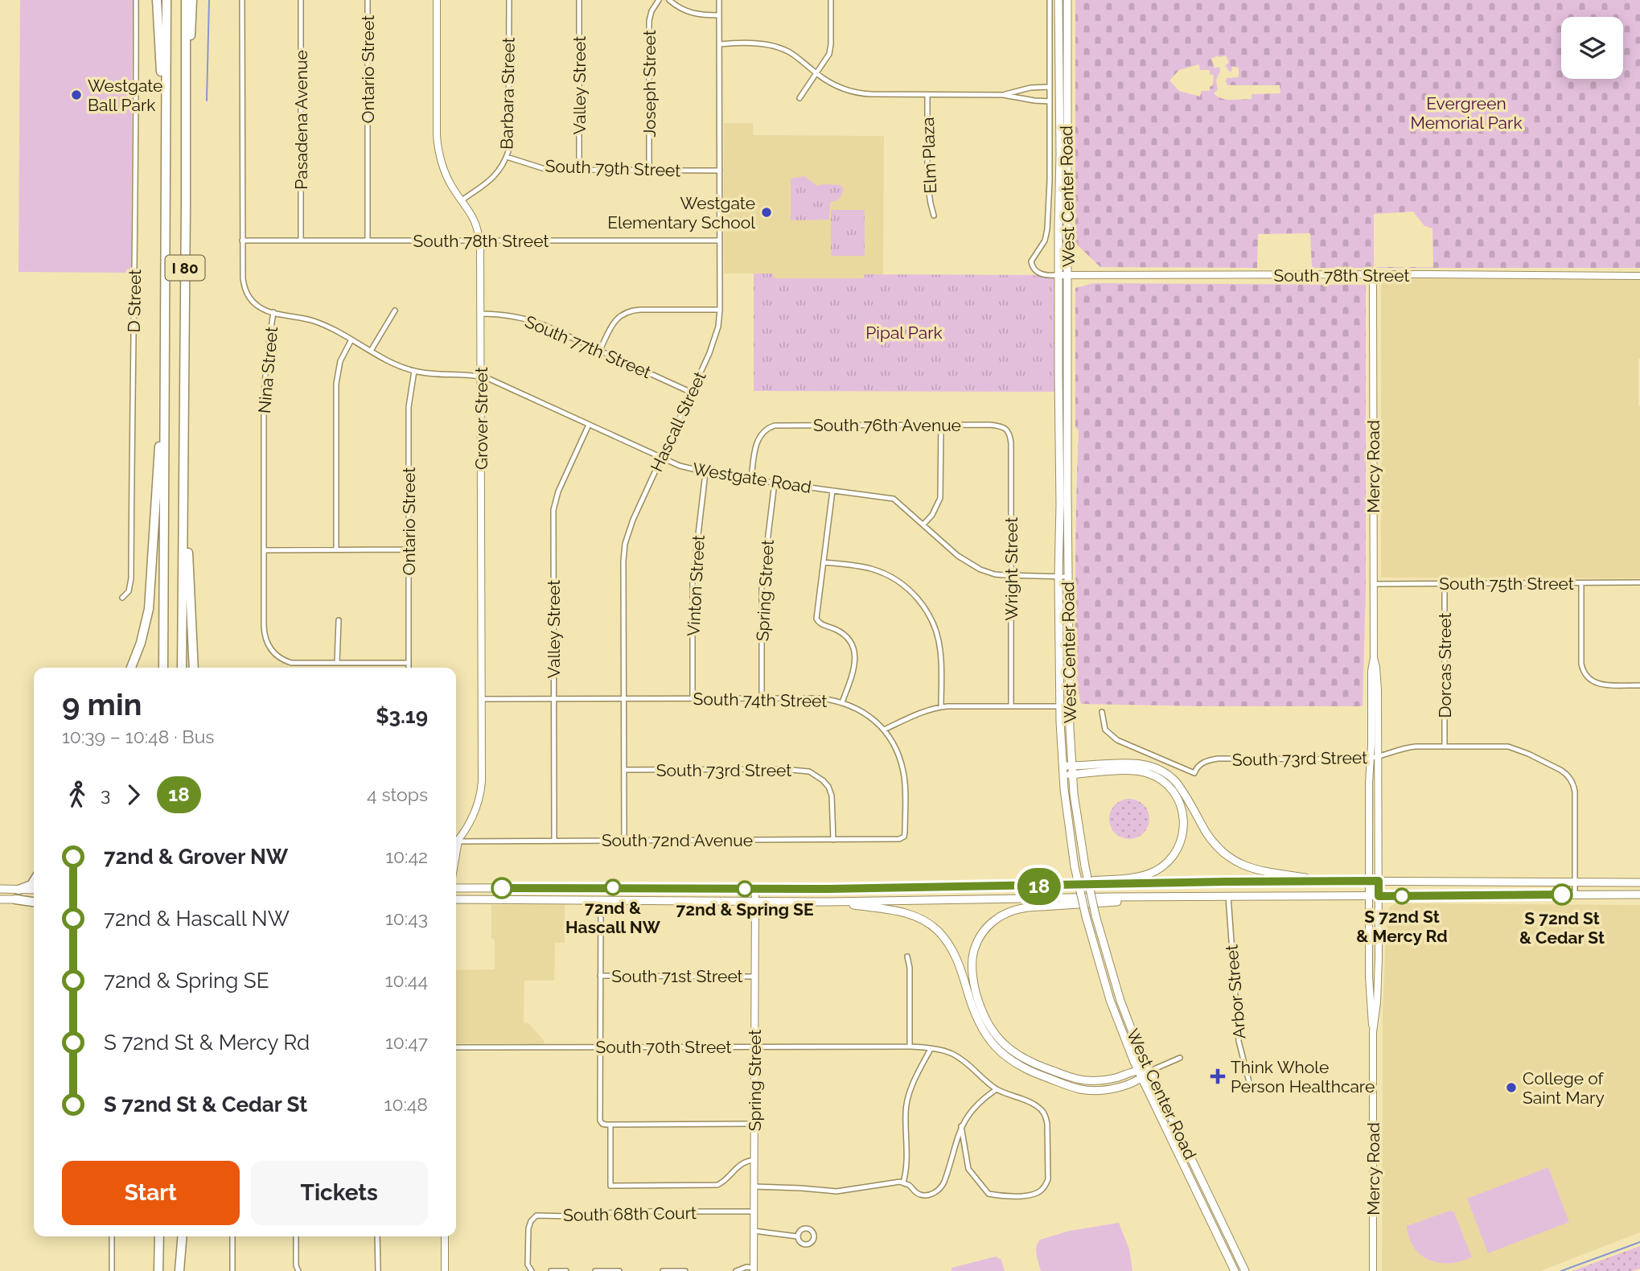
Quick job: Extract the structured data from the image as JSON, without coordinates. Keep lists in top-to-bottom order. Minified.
{"streets":{"highway":["I 80"],"main road":["West Center Road","South 78th Street","Grover Street","Mercy Road","Spring Street"],"street":["Ontario Street","Joseph Street","Valley Street","Barbara Street","Pasadena Avenue","Elm Plaza","South 79th Street","D Street","South 77th Street","Nina Street","Hascall Street","South 76th Avenue","Westgate Road","Wright Street","South 75th Street","Vinton Street","Dorcas Street","South 74th Street","South 73rd Street","South 72nd Avenue","South 71st Street","Arbor Street","South 70th Street","South 68th Court"]},"crossings":[["Ontario Street","South 78th Street"],["Ontario Street","Westgate Road"],["Joseph Street","South 79th Street"],["Valley Street","South 79th Street"],["Valley Street","Westgate Road"],["Valley Street","South 74th Street"],["Valley Street","South 72nd Avenue"],["Barbara Street","South 79th Street"],["Barbara Street","Grover Street"],["Pasadena Avenue","South 78th Street"],["South 79th Street","Hascall Street"],["West Center Road","South 78th Street"],["West Center Road","Westgate Road"],["South 78th Street","Nina Street"],["South 78th Street","Grover Street"],["South 78th Street","Hascall Street"],["South 78th Street","Mercy Road"],["South 77th Street","Grover Street"],["South 77th Street","Hascall Street"],["Nina Street","Westgate Road"],["Grover Street","Westgate Road"],["Grover Street","South 74th Street"],["Hascall Street","Westgate Road"],["Hascall Street","South 74th Street"],["Hascall Street","South 73rd Street"],["Hascall Street","South 72nd Avenue"],["South 76th Avenue","Westgate Road"],["South 76th Avenue","Wright Street"],["Mercy Road","South 75th Street"],["Mercy Road","South 73rd Street"],["Westgate Road","Wright Street"],["Westgate Road","Vinton Street"],["Westgate Road","Spring Street"],["South 75th Street","Dorcas Street"],["Vinton Street","South 74th Street"],["Spring Street","South 74th Street"],["Spring Street","South 71st Street"],["Spring Street","South 70th Street"],["Spring Street","South 68th Court"],["Dorcas Street","South 73rd Street"],["South 74th Street","South 72nd Avenue"],["South 73rd Street","South 72nd Avenue"]],"parks":["Evergreen Memorial Park","Pipal Park"],"places":{"other":["Westgate Ball Park","Westgate Elementary School","72nd & Hascall NW","72nd & Spring SE","S 72nd St & Cedar St","S 72nd St & Mercy Rd","College of Saint Mary"],"health":["Think Whole Person Healthcare"]},"lines":["bus line 18"],"page":{"on_map":"18","heading":["9 min","10:39 – 10:48 · Bus","$3.19"],"legs":["3","18","4 stops"],"list":[{"name":"72nd & Grover NW","value":"10:42"},{"name":"72nd & Hascall NW","value":"10:43"},{"name":"72nd & Spring SE","value":"10:44"},{"name":"S 72nd St & Mercy Rd","value":"10:47"},{"name":"S 72nd St & Cedar St","value":"10:48"}],"buttons":["Start","Tickets"]}}
